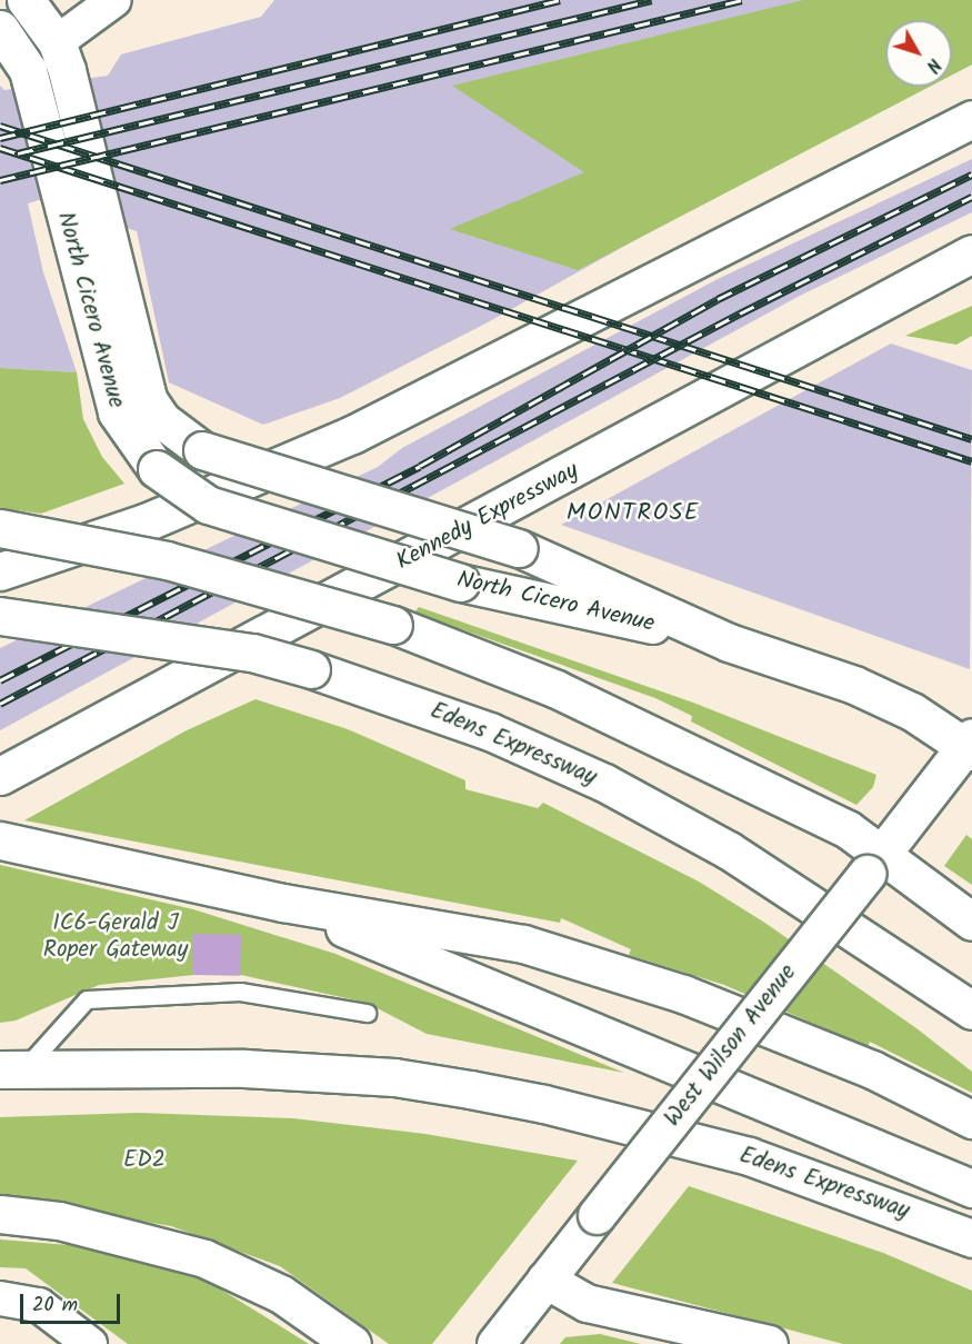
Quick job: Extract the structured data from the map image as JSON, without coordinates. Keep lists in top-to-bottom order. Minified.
{"streets":{"main road":["North Cicero Avenue","Kennedy Expressway","Edens Expressway","West Wilson Avenue"]},"crossings":[["North Cicero Avenue","West Wilson Avenue"]],"districts":["MONTROSE"],"parks":["IC6-Gerald J Roper Gateway","ED2"],"scale_bar":"20 m","north":"bottom right"}
